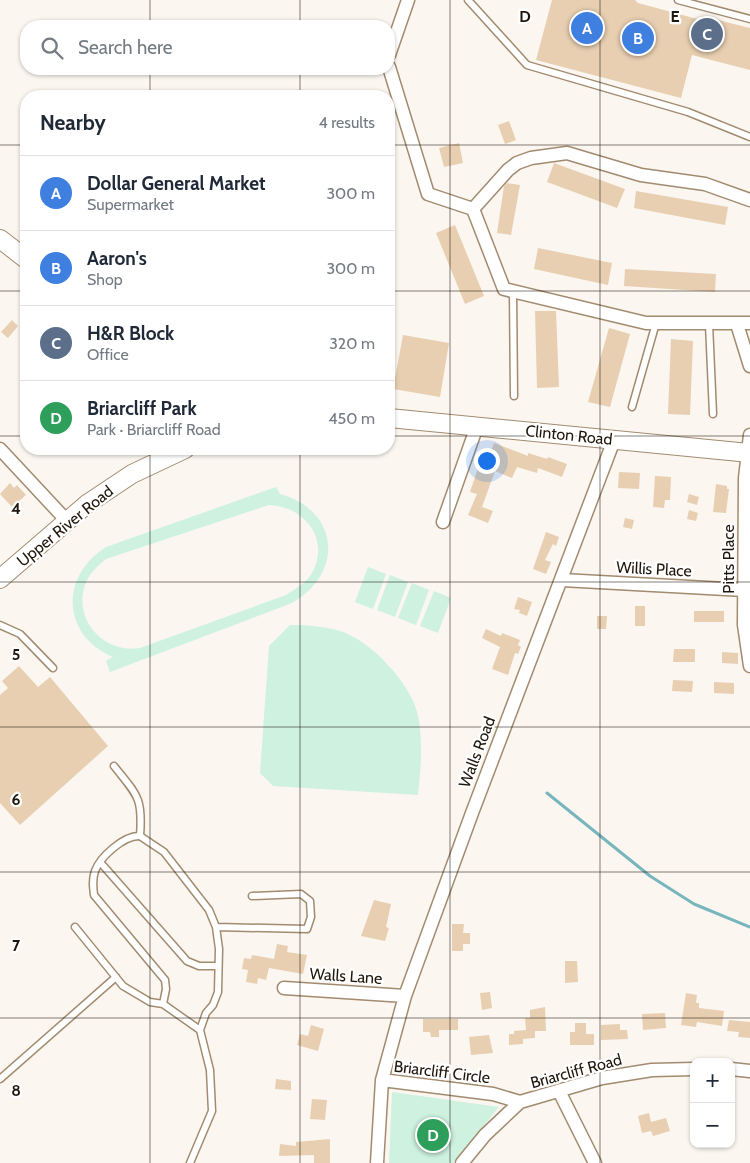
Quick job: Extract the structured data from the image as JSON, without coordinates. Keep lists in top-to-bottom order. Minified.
{"streets":{"street":["Clinton Road","Upper River Road","Pitts Place","Willis Place","Walls Road","Walls Lane","Briarcliff Road","Briarcliff Circle"]},"crossings":[["Clinton Road","Pitts Place"],["Clinton Road","Walls Road"],["Pitts Place","Willis Place"],["Willis Place","Walls Road"],["Walls Road","Walls Lane"],["Walls Road","Briarcliff Circle"],["Briarcliff Road","Briarcliff Circle"]],"page":{"pins":["A","C","B","D"],"search":"Search here","heading":["Nearby","4 results"],"list":[{"mark":"A","name":"Dollar General Market","note":"Supermarket","value":"300 m"},{"mark":"B","name":"Aaron's","note":"Shop","value":"300 m"},{"mark":"C","name":"H&R Block","note":"Office","value":"320 m"},{"mark":"D","name":"Briarcliff Park","note":"Park · Briarcliff Road","value":"450 m"}],"map_buttons":["+","−"]},"grid":{"columns":["D","E"],"rows":["4","5","6","7","8"]}}
